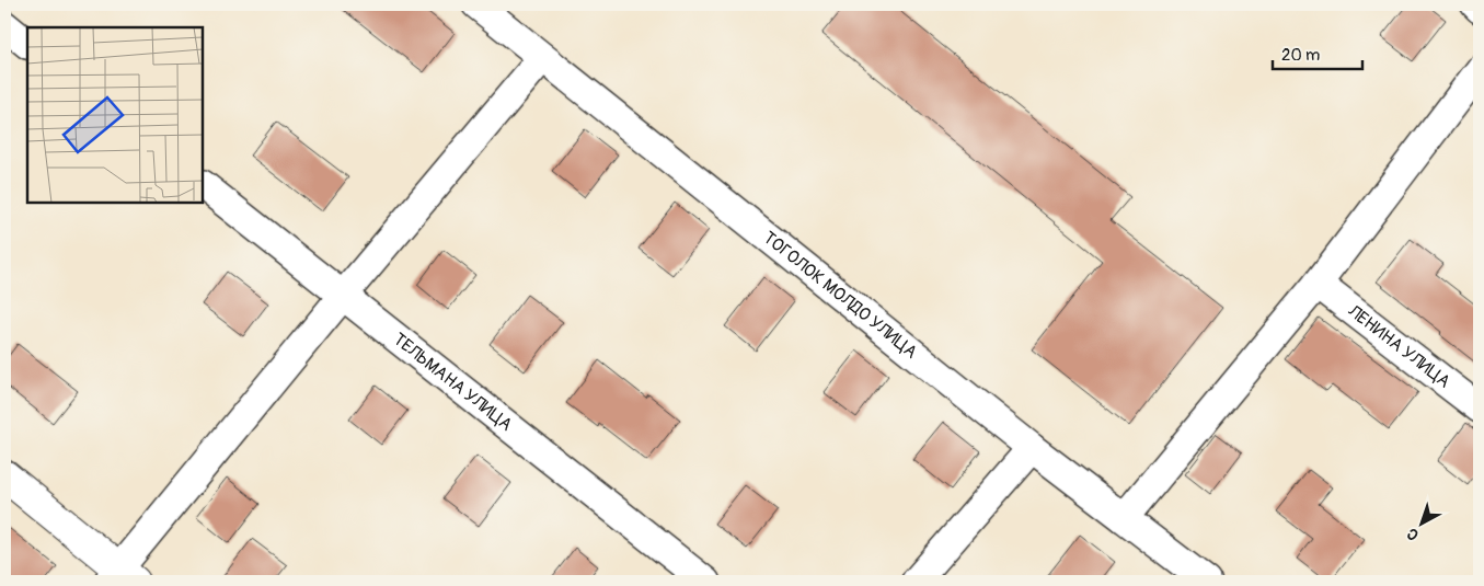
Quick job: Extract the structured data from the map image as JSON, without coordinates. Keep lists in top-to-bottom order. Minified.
{"streets":{"street":["ТОГОЛОК МОЛДО УЛИЦА","ЛЕНИНА УЛИЦА","ТЕЛЬМАНА УЛИЦА"]},"scale_bar":"20 m","north":"bottom left"}
